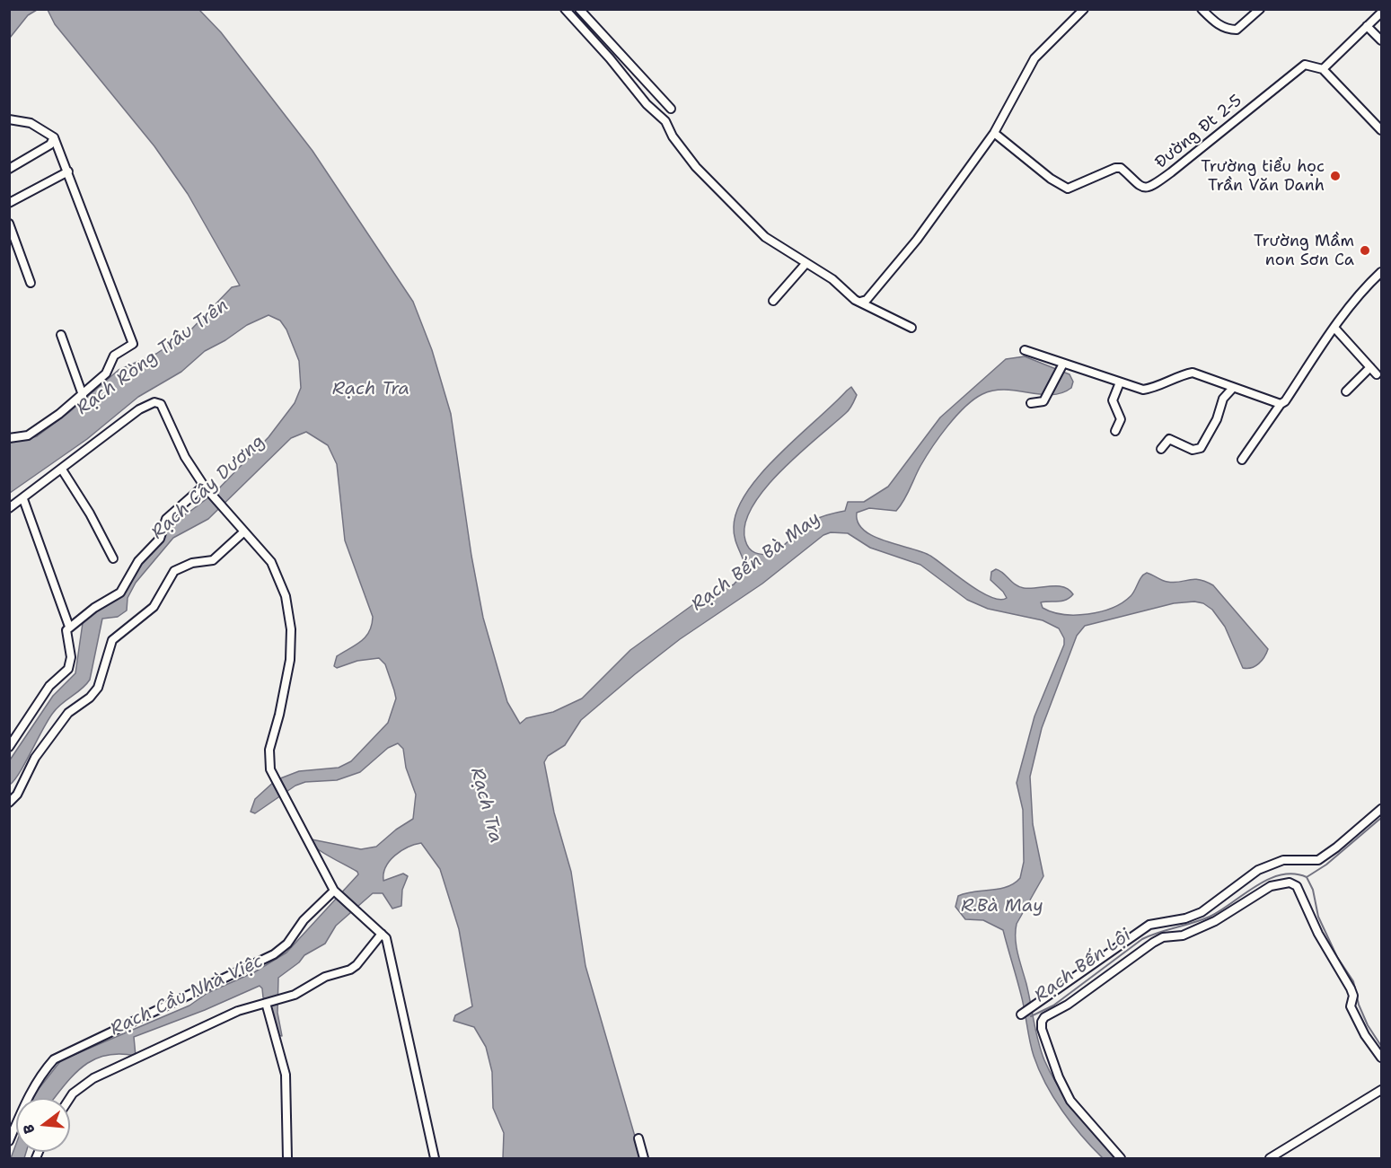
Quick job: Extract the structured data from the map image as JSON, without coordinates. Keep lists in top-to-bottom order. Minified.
{"streets":{"street":["Đường Đt 2-5"]},"water":["Rạch Ròng Trâu Trên","Rạch Tra","Rạch Cây Dương","Rạch Bến Bà May","R.Bà May","Rạch Bến Lội","Rạch Cầu Nhà Việc"],"places":["Trường tiểu học Trần Văn Danh","Trường Mầm non Sơn Ca"],"north":"left"}
